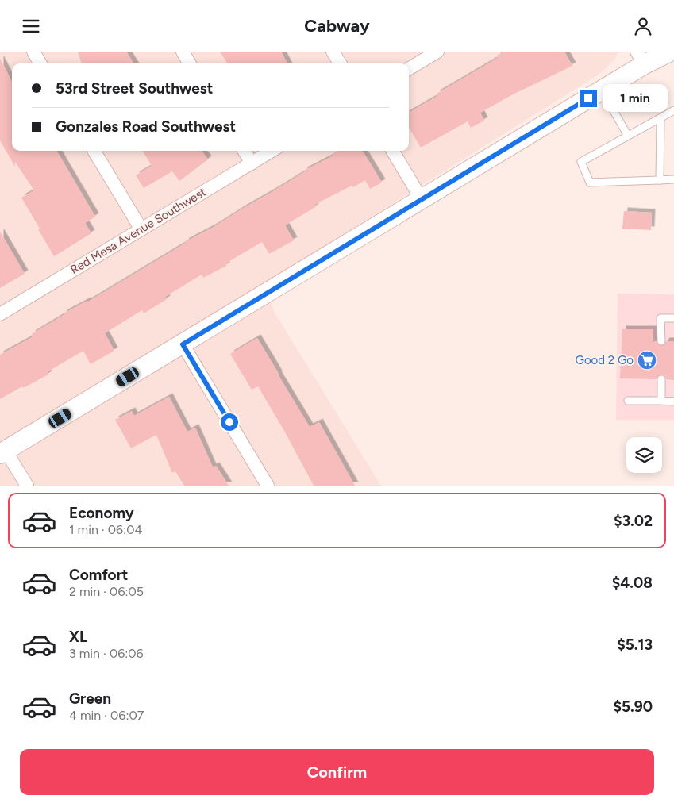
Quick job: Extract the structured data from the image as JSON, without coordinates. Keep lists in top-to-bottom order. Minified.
{"streets":{"street":["Red Mesa Avenue Southwest"]},"places":{"supermarket":["Good 2 Go"]},"page":{"header":"Cabway","banner":["53rd Street Southwest","Gonzales Road Southwest"],"bubble":"1 min","list":[{"name":"Economy","note":"1 min · 06:04","value":"$3.02"},{"name":"Comfort","note":"2 min · 06:05","value":"$4.08"},{"name":"XL","note":"3 min · 06:06","value":"$5.13"},{"name":"Green","note":"4 min · 06:07","value":"$5.90"}],"buttons":"Confirm"}}
